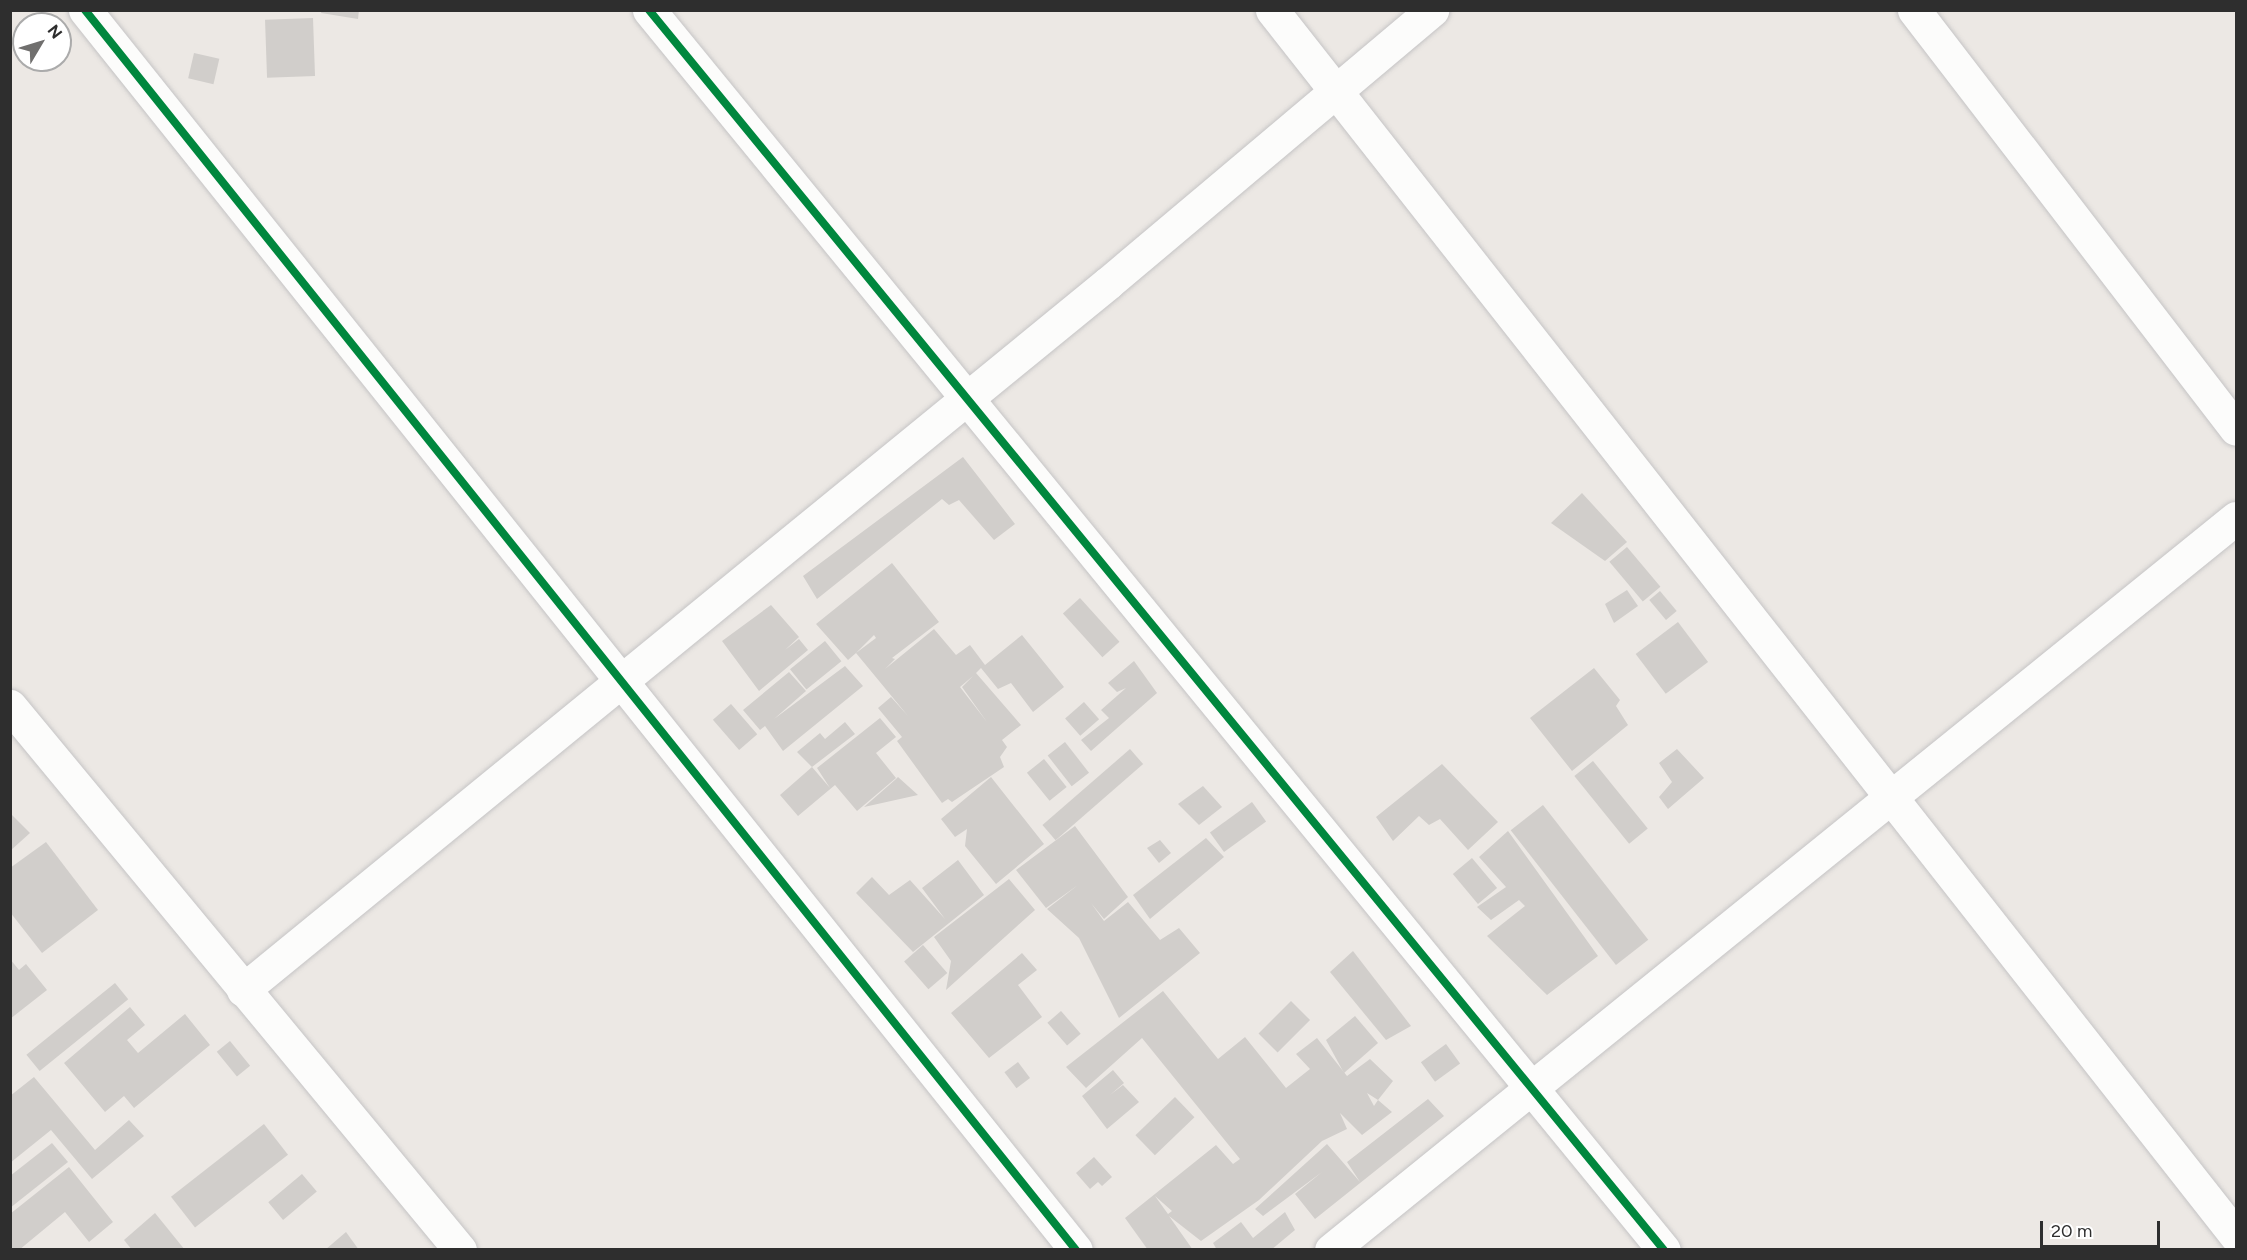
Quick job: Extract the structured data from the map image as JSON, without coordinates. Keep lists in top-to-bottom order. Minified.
{"scale_bar":"20 m","north":"top right"}
